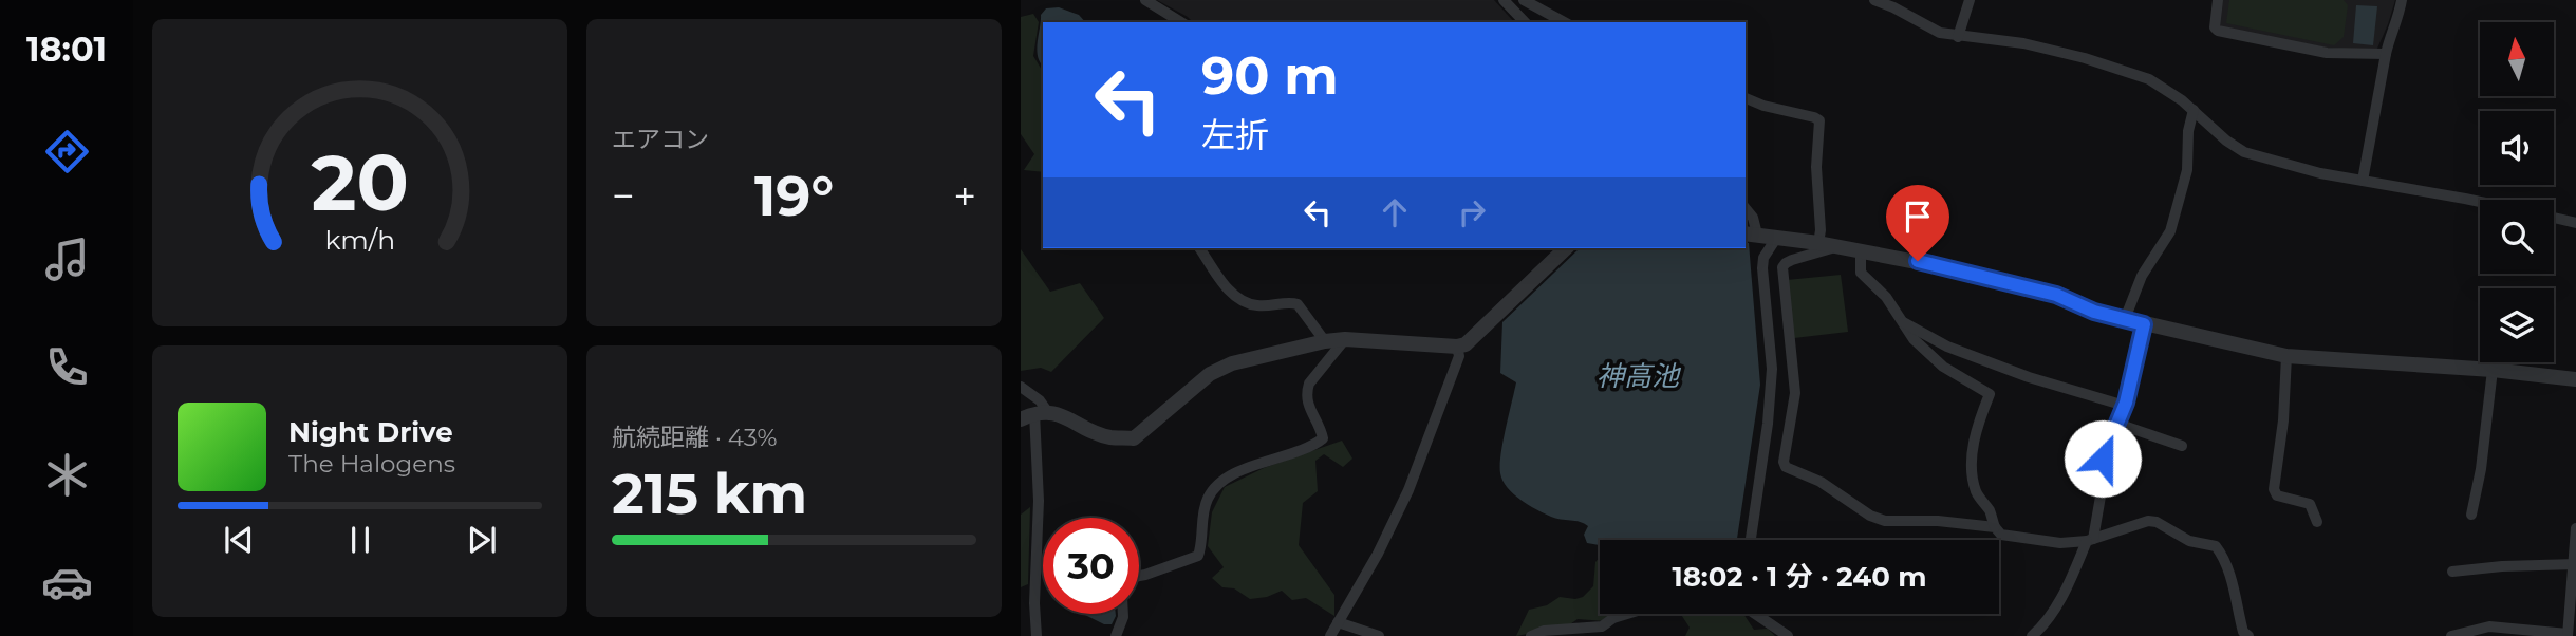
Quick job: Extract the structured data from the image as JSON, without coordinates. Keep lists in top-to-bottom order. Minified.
{"water":["神高池"],"north":"top","page":{"tabs":"18:01","tile":["エアコン",["航続距離 · 43%","215 km"]],"turn":["90 m","左折"],"heat":["−","19°","+"],"song":["Night Drive","The Halogens"],"limit":"30","trip":"18:02 · 1 分 · 240 m","gauge":["20","km/h"]}}
